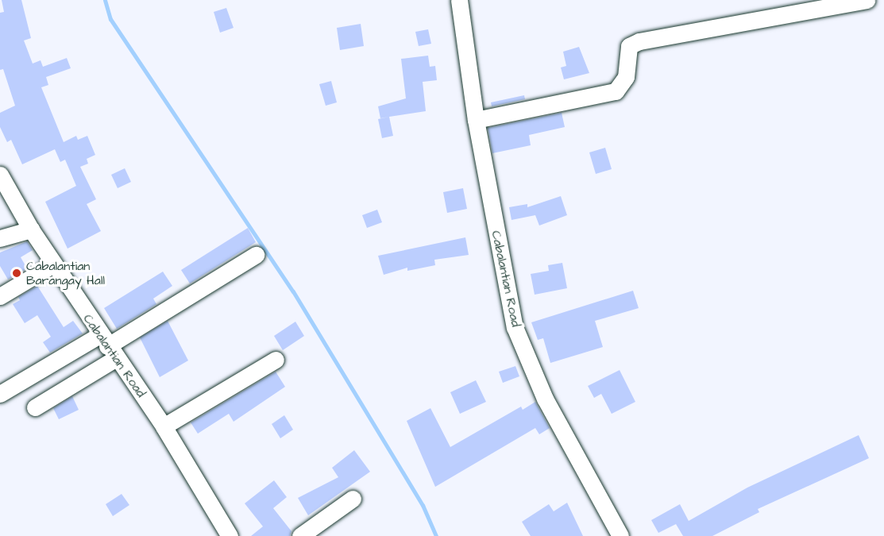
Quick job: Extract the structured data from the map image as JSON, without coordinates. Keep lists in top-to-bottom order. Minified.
{"streets":{"street":["Cabalantian Road"]},"places":["Cabalantian Barangay Hall"]}
